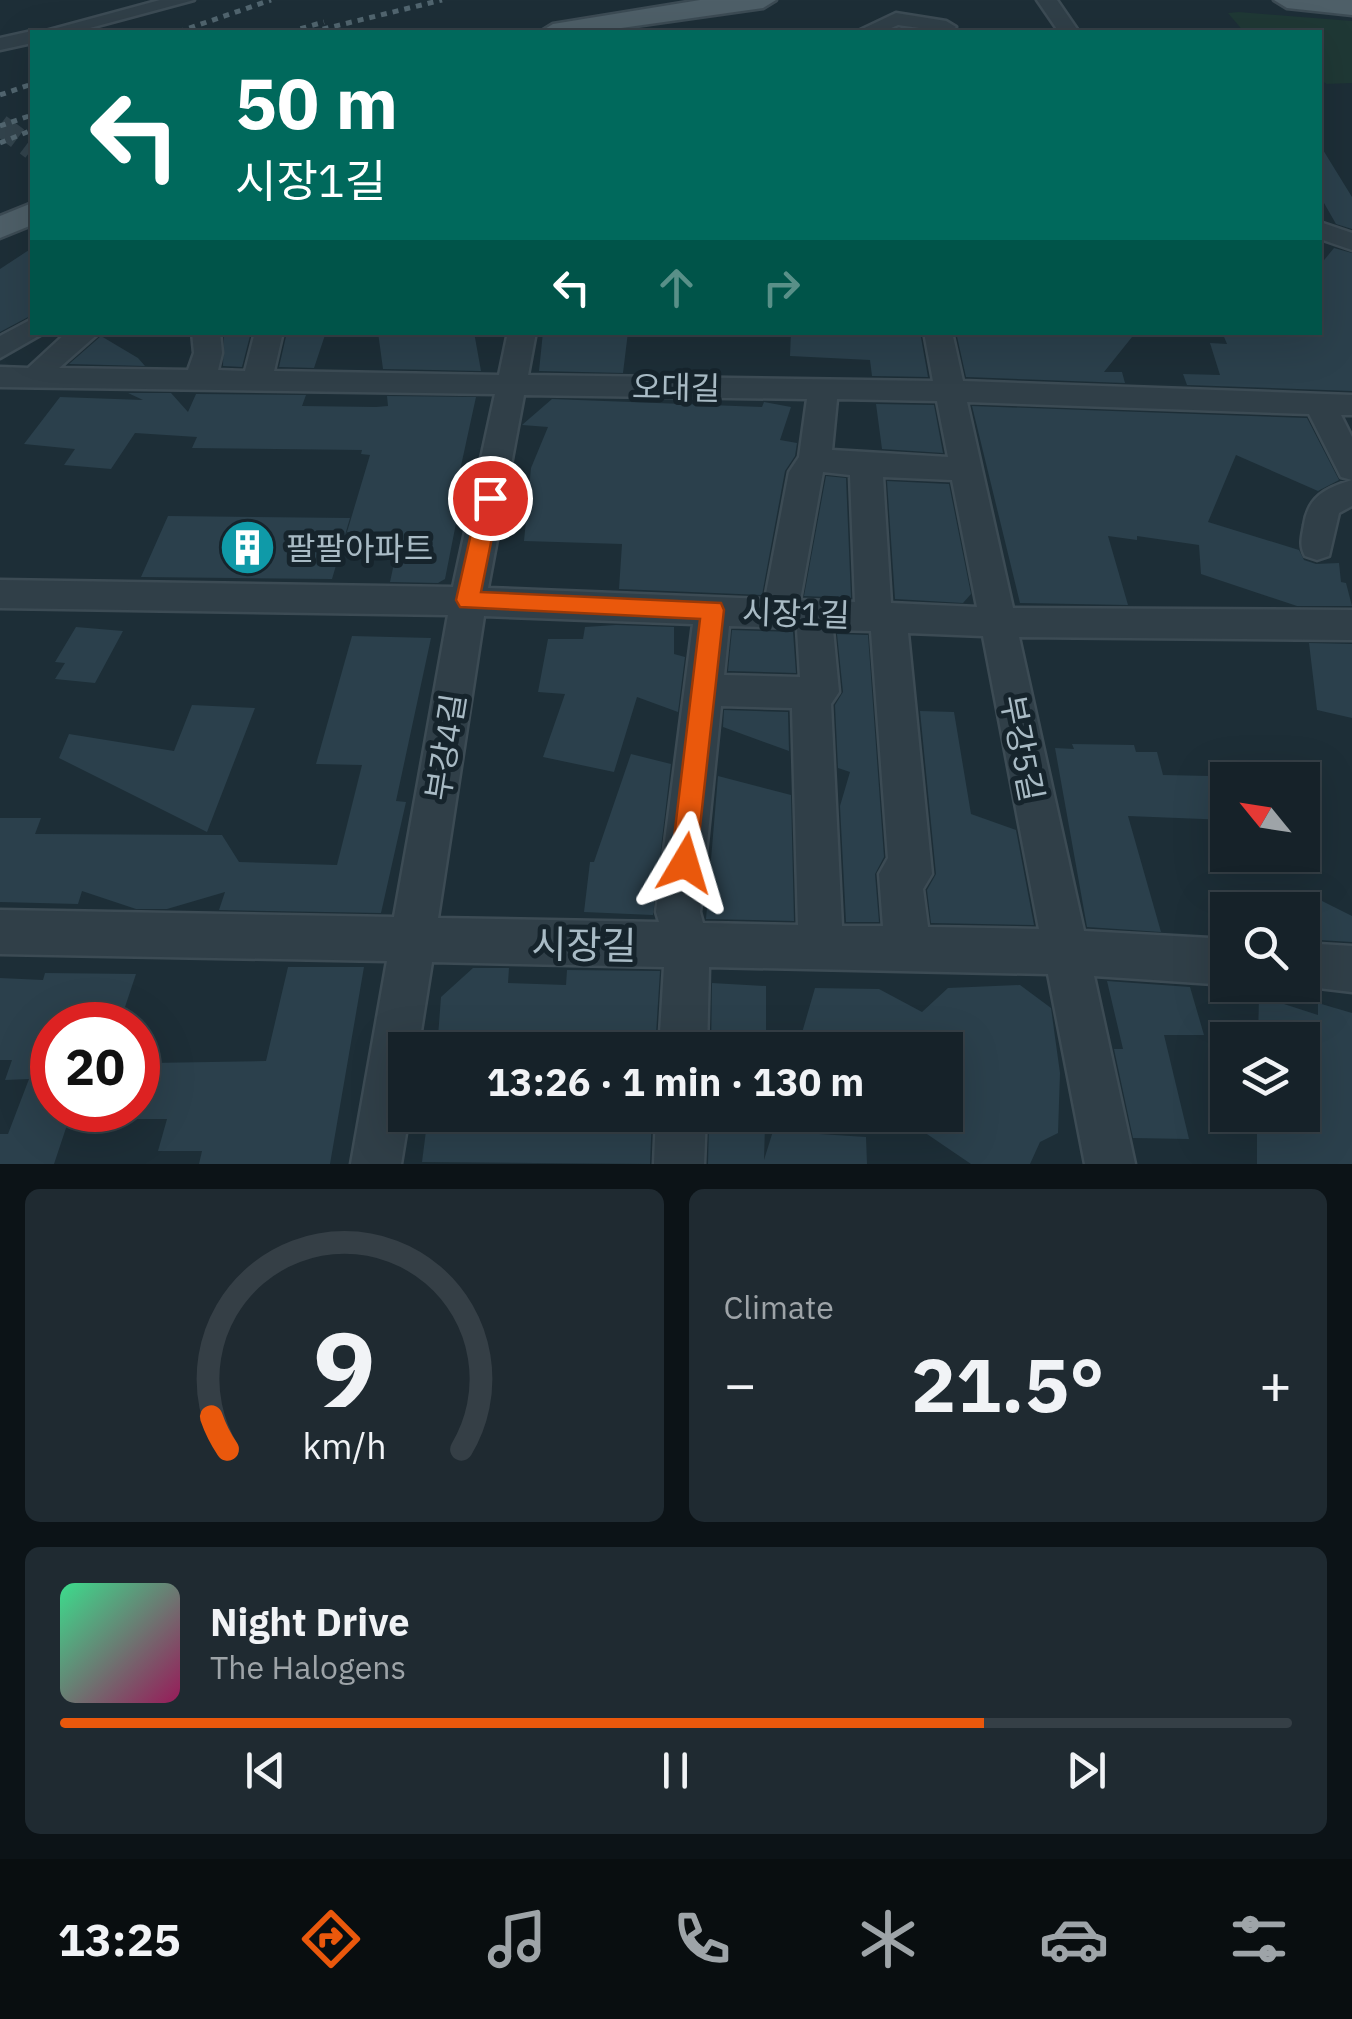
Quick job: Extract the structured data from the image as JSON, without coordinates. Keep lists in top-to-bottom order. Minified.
{"streets":{"street":["오대길","시장1길","부강4길","부강5길","시장길"]},"crossings":[["오대길","부강4길"],["오대길","부강5길"],["시장1길","부강4길"],["시장1길","부강5길"],["부강4길","시장길"],["부강5길","시장길"]],"places":{"building":["팔팔아파트"]},"north":"top left","page":{"turn":["50 m","시장1길"],"limit":"20","trip":"13:26 · 1 min · 130 m","tile":"Climate","heat":["−","21.5°","+"],"song":["Night Drive","The Halogens"],"tabs":"13:25","gauge":["9","km/h"]}}
